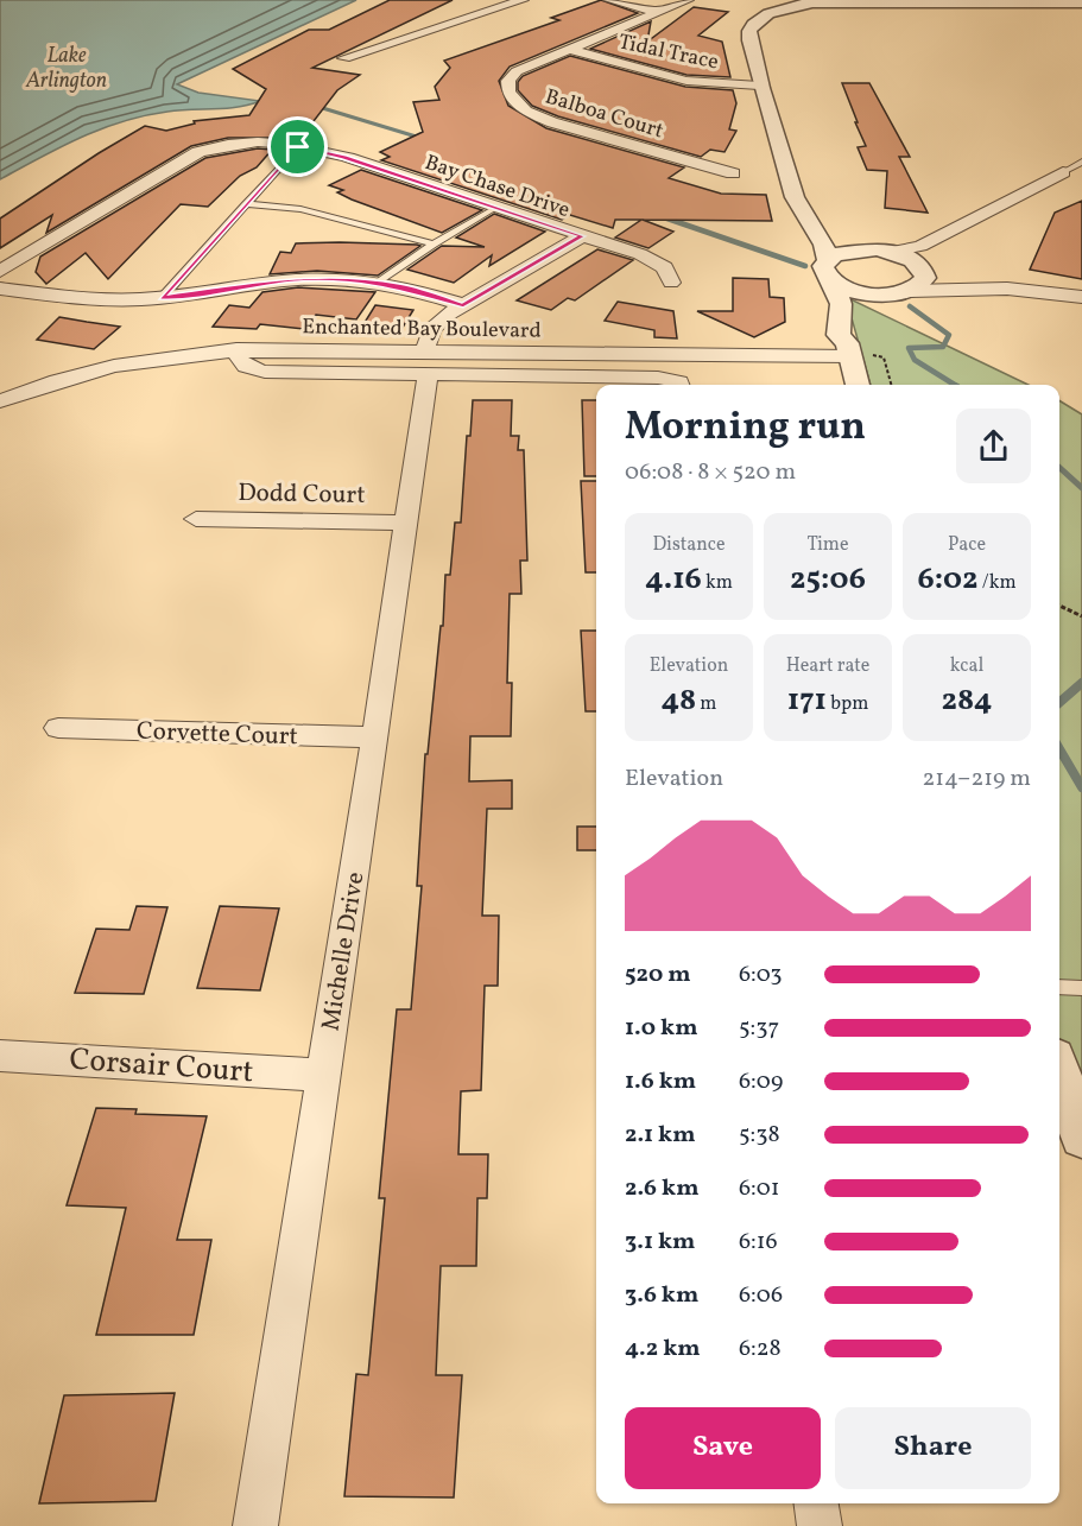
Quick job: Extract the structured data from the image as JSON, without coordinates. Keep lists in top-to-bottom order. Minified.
{"streets":{"street":["Tidal Trace","Balboa Court","Bay Chase Drive","Enchanted Bay Boulevard","Dodd Court","Corvette Court","Michelle Drive","Corsair Court"]},"crossings":[["Tidal Trace","Balboa Court"],["Bay Chase Drive","Michelle Drive"],["Enchanted Bay Boulevard","Michelle Drive"],["Dodd Court","Michelle Drive"],["Corvette Court","Michelle Drive"],["Michelle Drive","Corsair Court"]],"water":["Lake Arlington"],"page":{"heading":["Morning run","06:08 · 8 × 520 m"],"stats":[["Distance","4.16 km"],["Time","25:06"],["Pace","6:02 /km"],["Elevation","48 m"],["Heart rate","171 bpm"],["kcal","284"]],"chart":["Elevation","214–219 m"],"list":[{"name":"520 m","note":"6:03"},{"name":"1.0 km","note":"5:37"},{"name":"1.6 km","note":"6:09"},{"name":"2.1 km","note":"5:38"},{"name":"2.6 km","note":"6:01"},{"name":"3.1 km","note":"6:16"},{"name":"3.6 km","note":"6:06"},{"name":"4.2 km","note":"6:28"}],"buttons":["Save","Share"]}}
